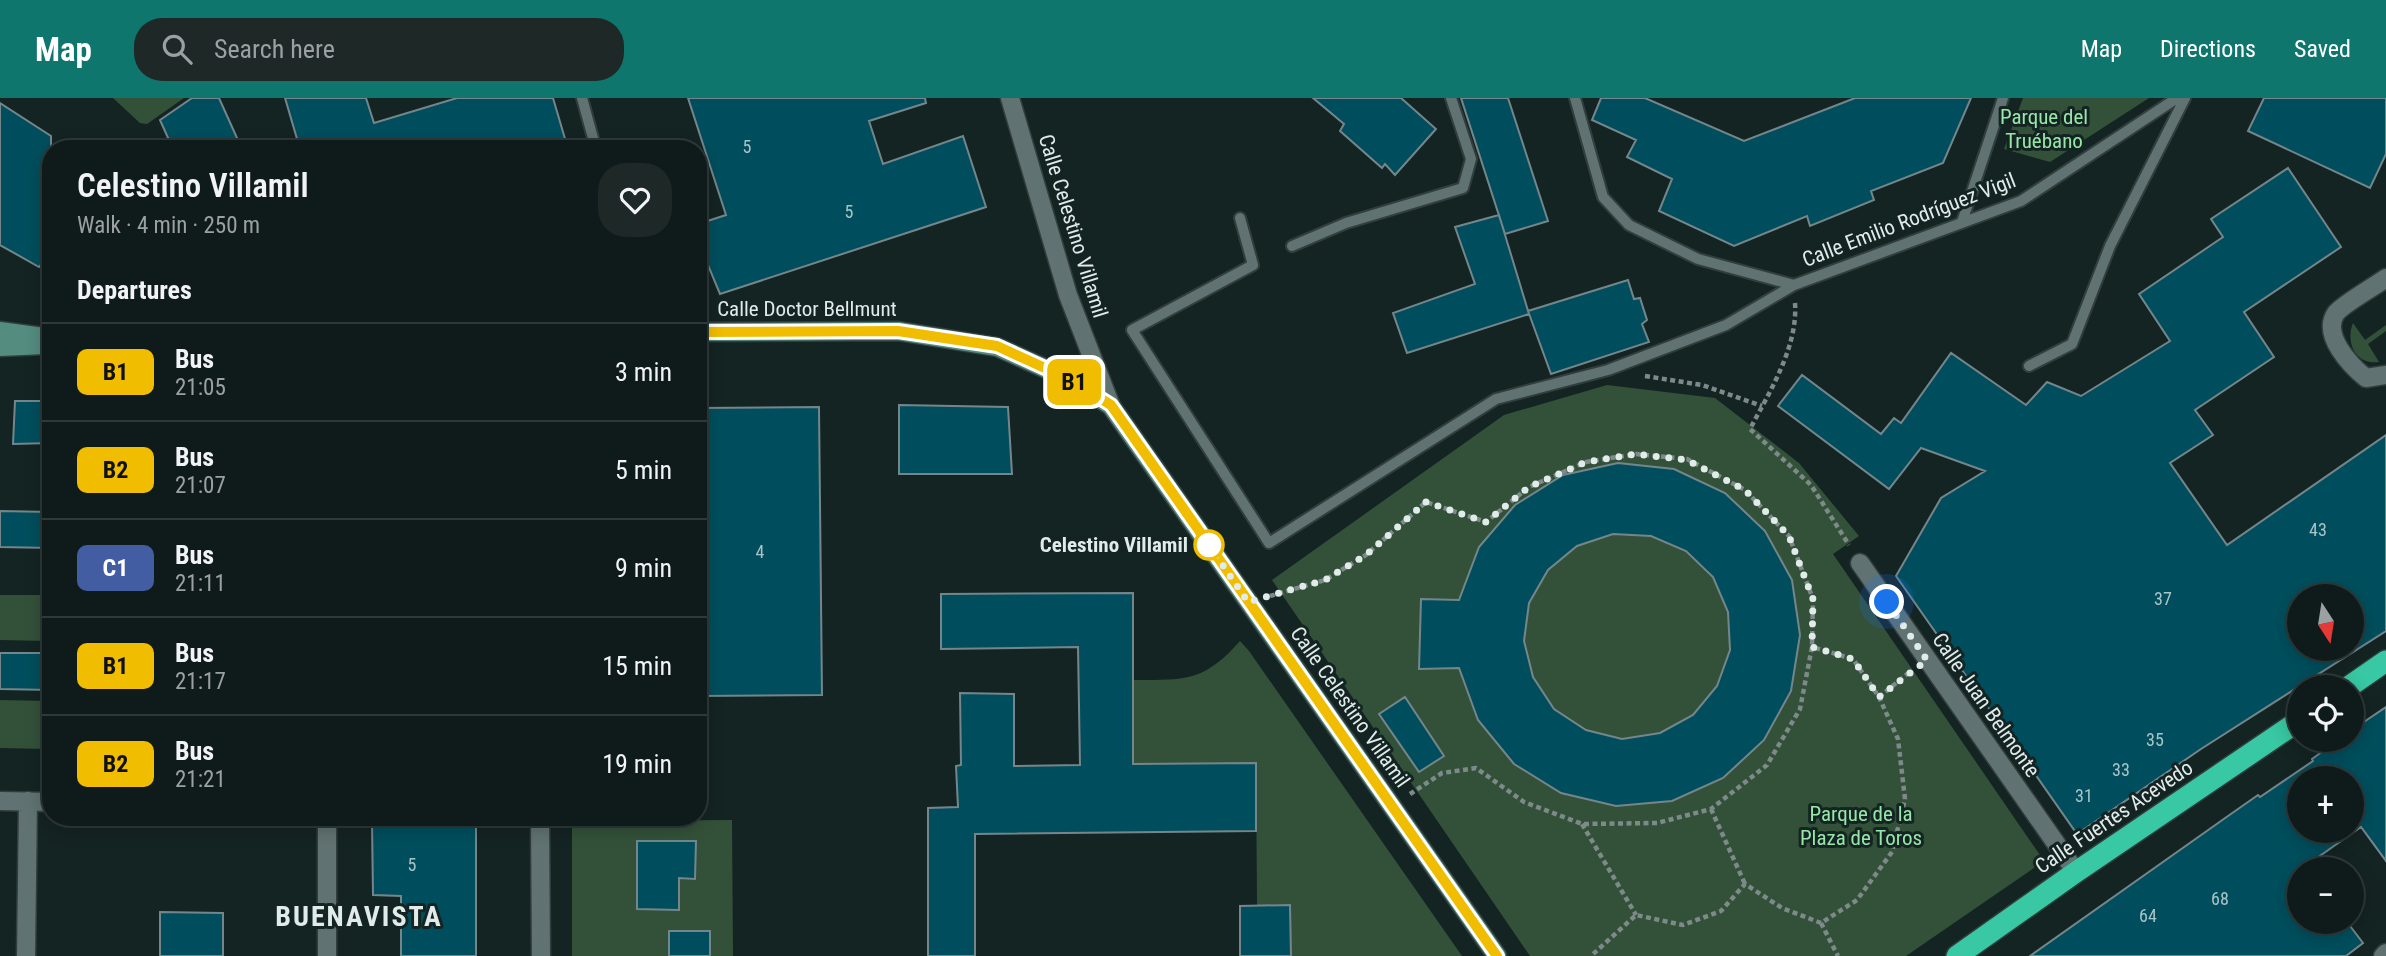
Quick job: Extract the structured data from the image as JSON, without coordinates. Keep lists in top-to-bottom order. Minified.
{"streets":{"highway":["Calle Fuertes Acevedo"],"main road":["Calle Celestino Villamil","Calle Doctor Bellmunt"],"street":["Calle Juan Belmonte"],"lane":["Calle Emilio Rodríguez Vigil"]},"crossings":[["Calle Celestino Villamil","Calle Doctor Bellmunt"],["Calle Juan Belmonte","Calle Fuertes Acevedo"]],"districts":["BUENAVISTA"],"parks":["Parque del Truébano","Parque de la Plaza de Toros"],"places":["Celestino Villamil"],"lines":["bus line B1"],"house_numbers":["5","5","43","4","37","35","33","31","5","68","64"],"north":"bottom","page":{"header":"Map","search":"Search here","nav":["Map","Directions","Saved"],"on_map":"B1","heading":[["Celestino Villamil","Walk · 4 min · 250 m"],"Departures"],"list":[{"mark":"B1","name":"Bus","note":"21:05","value":"3 min"},{"mark":"B2","name":"Bus","note":"21:07","value":"5 min"},{"mark":"C1","name":"Bus","note":"21:11","value":"9 min"},{"mark":"B1","name":"Bus","note":"21:17","value":"15 min"},{"mark":"B2","name":"Bus","note":"21:21","value":"19 min"}],"map_buttons":["+","−"]}}
